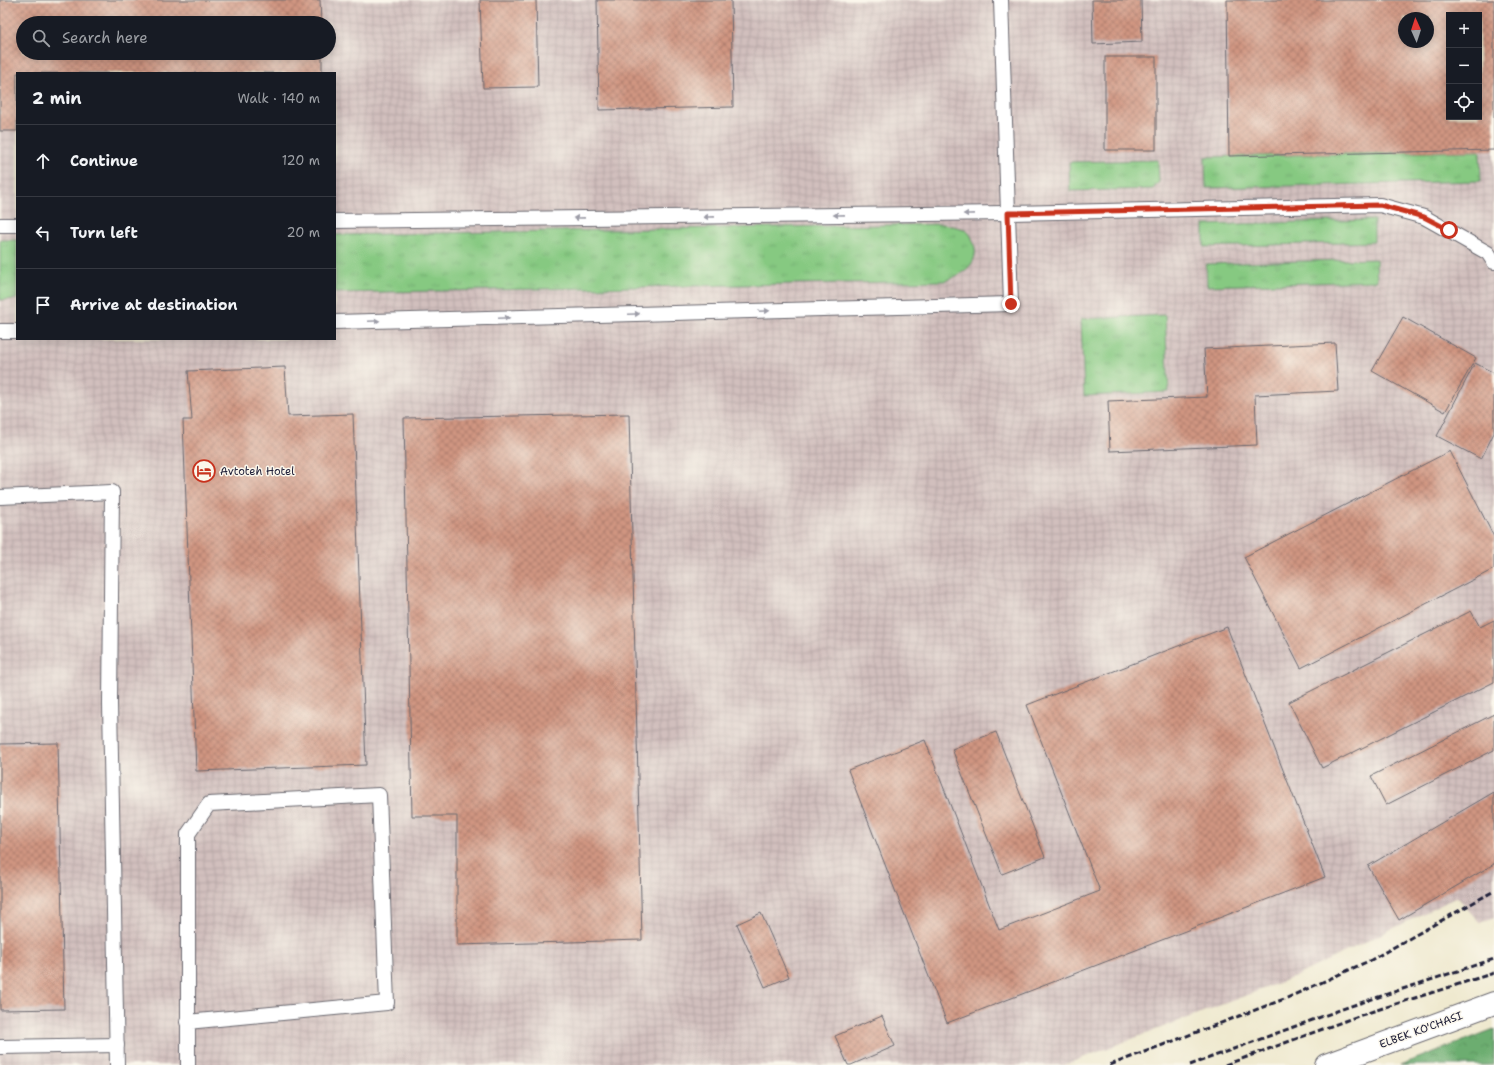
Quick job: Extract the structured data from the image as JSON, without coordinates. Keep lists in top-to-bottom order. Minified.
{"streets":{"main road":["ELBEK KO'CHASI"]},"places":{"hotel":["Avtoteh Hotel"]},"north":"top","page":{"map_buttons":["+","−"],"search":"Search here","heading":["2 min","Walk · 140 m"],"list":[["Continue","120 m"],["Turn left","20 m"],"Arrive at destination"]}}
